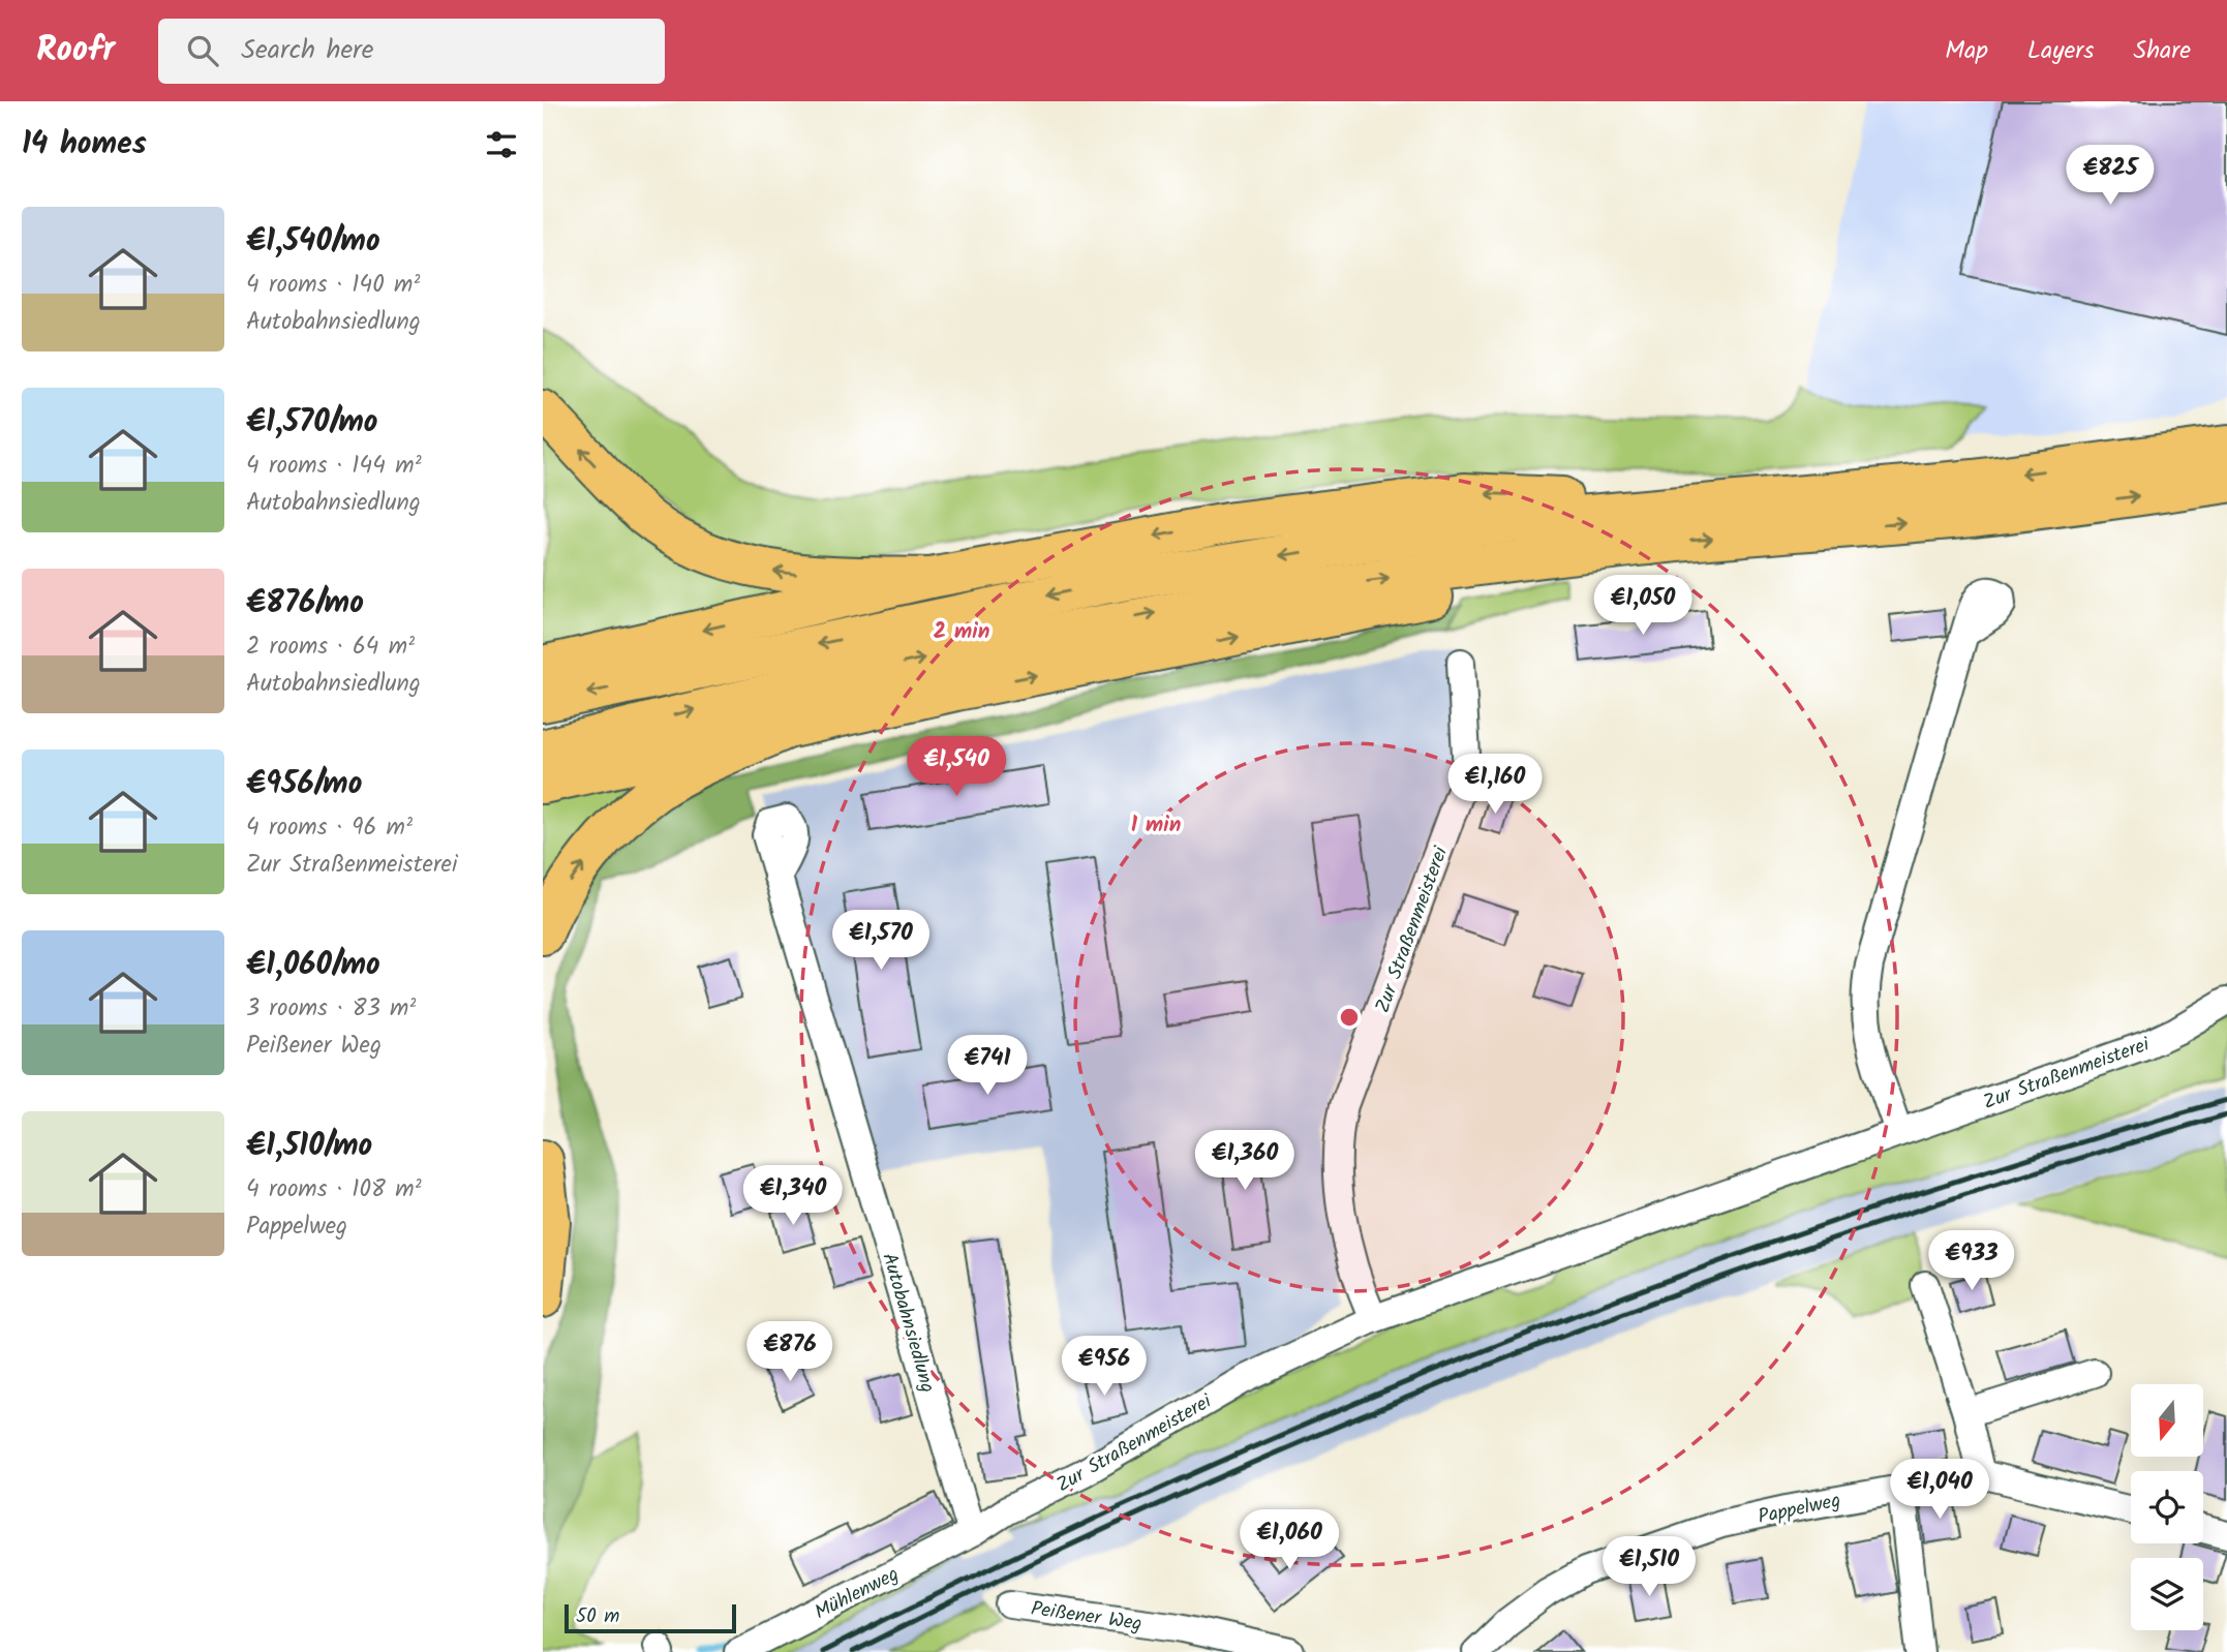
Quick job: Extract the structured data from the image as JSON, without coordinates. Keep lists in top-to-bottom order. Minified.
{"streets":{"street":["Zur Straßenmeisterei","Autobahnsiedlung","Pappelweg","Mühlenweg","Peißener Weg"]},"crossings":[["Zur Straßenmeisterei","Autobahnsiedlung"],["Zur Straßenmeisterei","Mühlenweg"],["Autobahnsiedlung","Mühlenweg"]],"scale_bar":"50 m","north":"bottom","page":{"header":"Roofr","search":"Search here","nav":["Map","Layers","Share"],"heading":"14 homes","price":["€825","€1,050","€1,540","€1,160","€1,570","€741","€1,360","€1,340","€933","€876","€956","€1,040","€1,060","€1,510"],"list":[{"name":"€1,540/mo","note":"4 rooms · 140 m² · Autobahnsiedlung"},{"name":"€1,570/mo","note":"4 rooms · 144 m² · Autobahnsiedlung"},{"name":"€876/mo","note":"2 rooms · 64 m² · Autobahnsiedlung"},{"name":"€956/mo","note":"4 rooms · 96 m² · Zur Straßenmeisterei"},{"name":"€1,060/mo","note":"3 rooms · 83 m² · Peißener Weg"},{"name":"€1,510/mo","note":"4 rooms · 108 m² · Pappelweg"}],"scale":"50 m"},"rings":["2 min","1 min"]}
